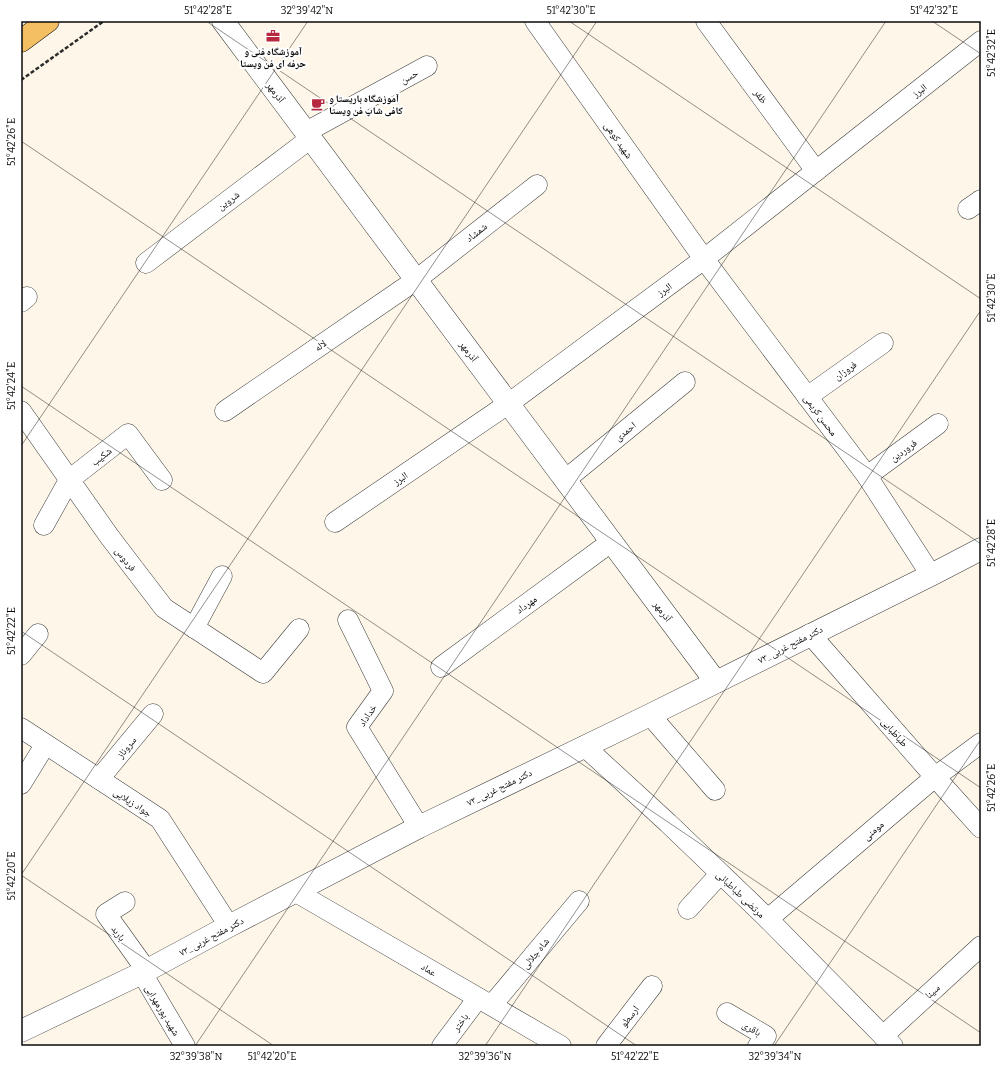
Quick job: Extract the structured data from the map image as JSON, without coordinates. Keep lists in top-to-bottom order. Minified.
{"streets":{"street":["حسن","البرز","آذرمهر","ظفر","شهید کوهی","شروین","شمشاد","لاله","فروزان","محسن کریمی","احمدی","فروردین","شکیب","فردوس","مهرداد","۷۳_دکتر مفتح غربی","خداداد","طباطبایی","سروناز","جواد زیلایی","مومنی","مرتضی طباطبائی","باربد","شاه جلالی","عماد","سینا","شهید پورمهرابی","ارسطو","باختر","باقری"]},"crossings":[["حسن","آذرمهر"],["حسن","شروین"],["البرز","آذرمهر"],["البرز","ظفر"],["البرز","شهید کوهی"],["البرز","محسن کریمی"],["آذرمهر","شروین"],["آذرمهر","شمشاد"],["آذرمهر","لاله"],["آذرمهر","احمدی"],["آذرمهر","مهرداد"],["آذرمهر","۷۳_دکتر مفتح غربی"],["شهید کوهی","محسن کریمی"],["شمشاد","لاله"],["فروزان","محسن کریمی"],["محسن کریمی","فروردین"],["محسن کریمی","۷۳_دکتر مفتح غربی"],["شکیب","فردوس"],["۷۳_دکتر مفتح غربی","خداداد"],["۷۳_دکتر مفتح غربی","طباطبایی"],["۷۳_دکتر مفتح غربی","جواد زیلایی"],["۷۳_دکتر مفتح غربی","مرتضی طباطبائی"],["۷۳_دکتر مفتح غربی","باربد"],["۷۳_دکتر مفتح غربی","عماد"],["۷۳_دکتر مفتح غربی","شهید پورمهرابی"],["طباطبایی","مومنی"],["سروناز","جواد زیلایی"],["مومنی","مرتضی طباطبائی"],["مرتضی طباطبائی","سینا"],["باربد","شهید پورمهرابی"],["شاه جلالی","عماد"],["شاه جلالی","باختر"],["عماد","باختر"]],"places":{"office":["آموزشگاه فنی و حرفه ای فن ویستا"],"cafe":["آموزشگاه باریستا و کافی شاپ فن ویستا"]},"coordinates":["51°42'28\"E","32°39'42\"N","51°42'30\"E","51°42'32\"E","51°42'26\"E","51°42'24\"E","51°42'22\"E","51°42'20\"E","32°39'38\"N","32°39'36\"N","32°39'34\"N"]}
